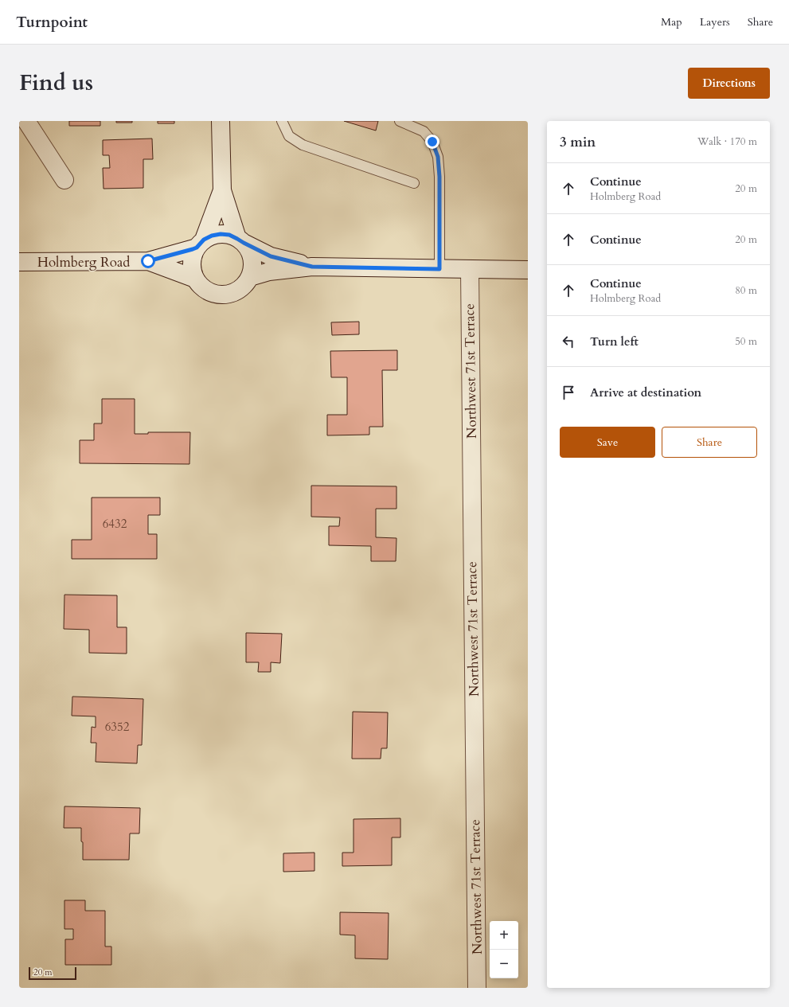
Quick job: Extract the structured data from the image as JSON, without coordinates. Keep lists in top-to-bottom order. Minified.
{"streets":{"street":["Holmberg Road","Northwest 71st Terrace"]},"house_numbers":["6432","6352"],"scale_bar":"20 m","page":{"header":"Turnpoint","nav":["Map","Layers","Share"],"title":"Find us","buttons":["Directions",["Save","Share"]],"heading":["3 min","Walk · 170 m"],"list":[["Continue","Holmberg Road","20 m"],["Continue","20 m"],["Continue","Holmberg Road","80 m"],["Turn left","50 m"],"Arrive at destination"],"map_buttons":["+","−"],"scale":"20 m"}}
